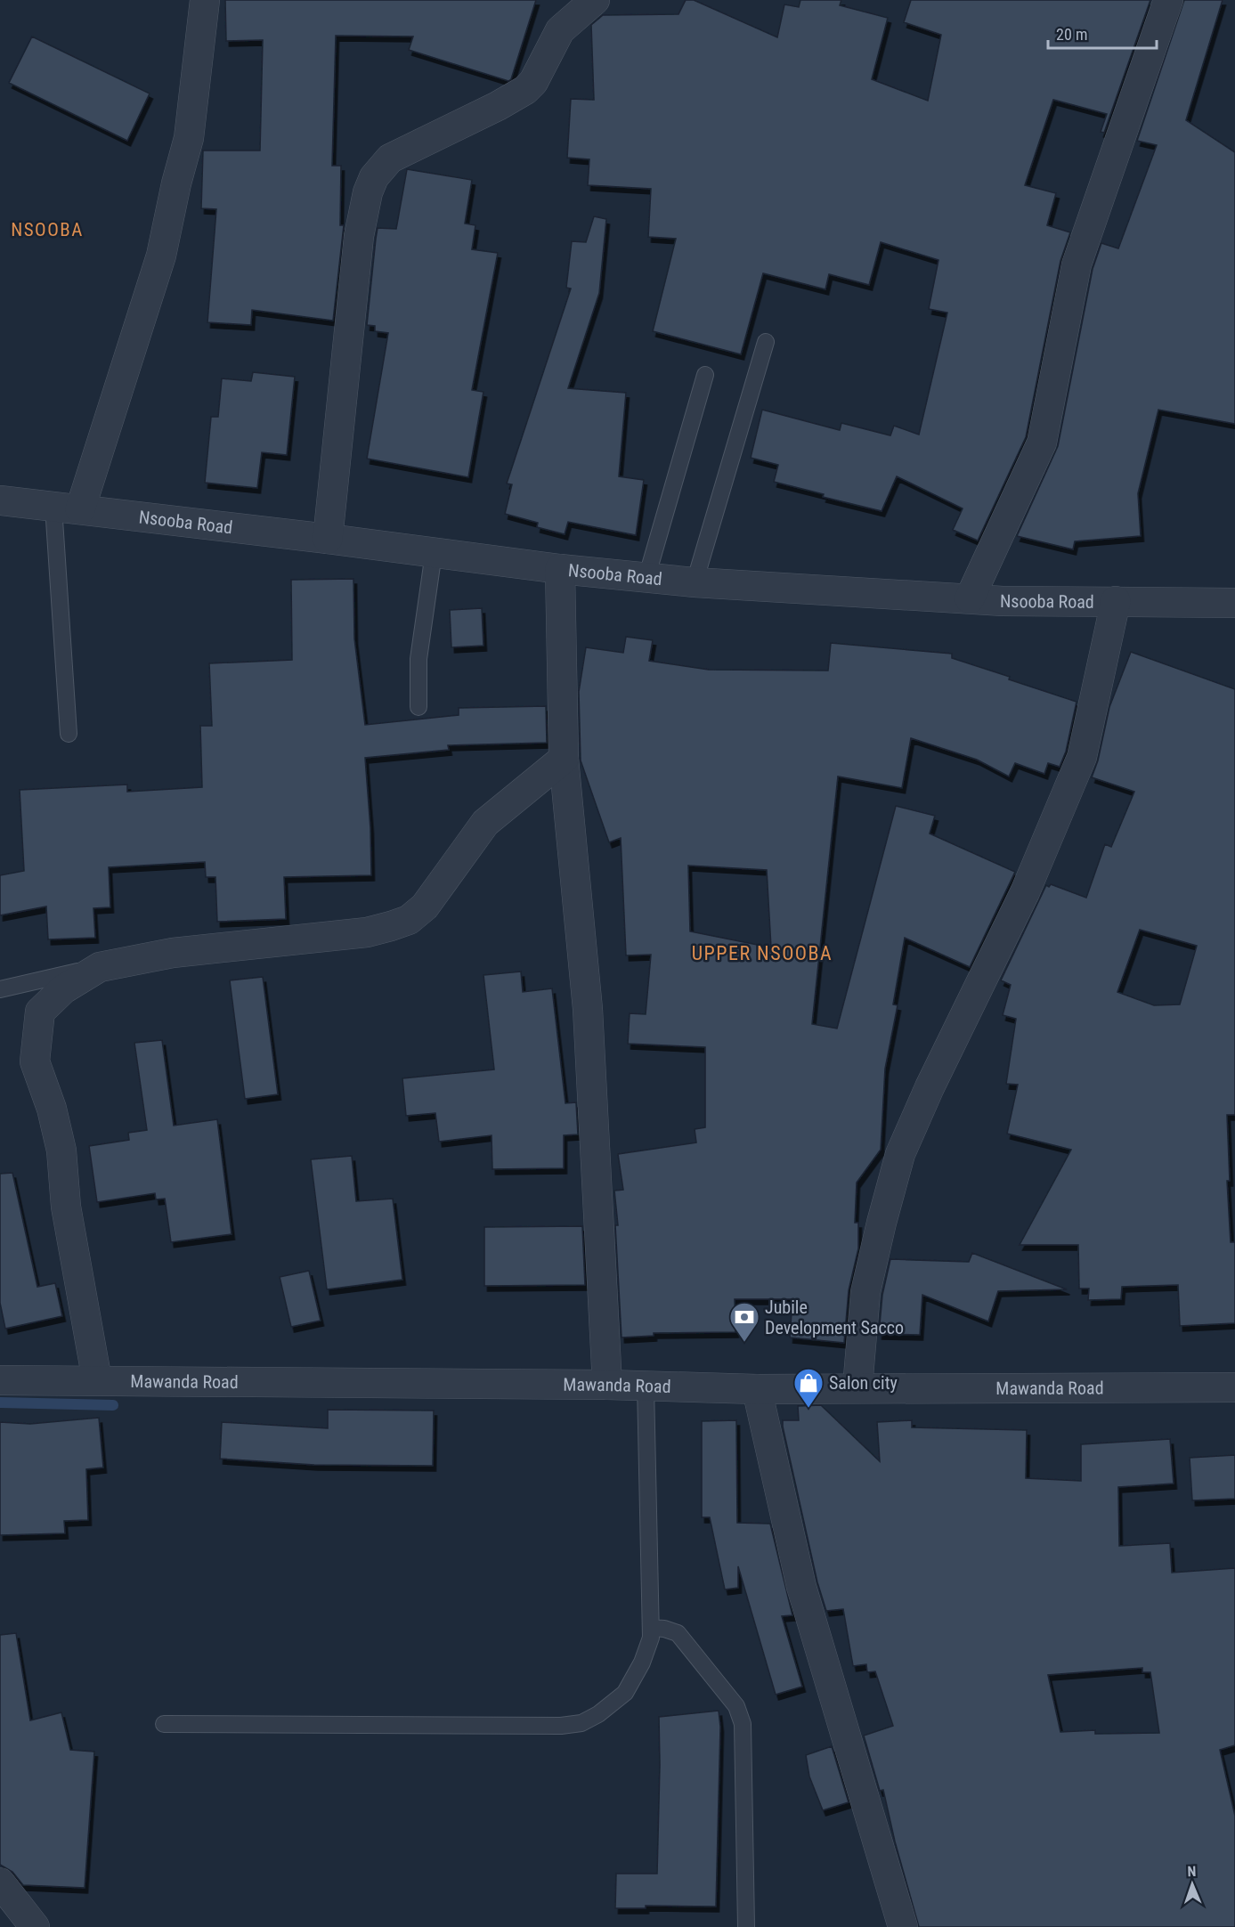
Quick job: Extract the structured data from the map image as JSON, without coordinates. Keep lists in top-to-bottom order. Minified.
{"streets":{"street":["Nsooba Road","Mawanda Road"]},"districts":["NSOOBA","UPPER NSOOBA"],"places":{"bank":["Jubile Development Sacco"],"shop":["Salon city"]},"scale_bar":"20 m","north":"top"}
